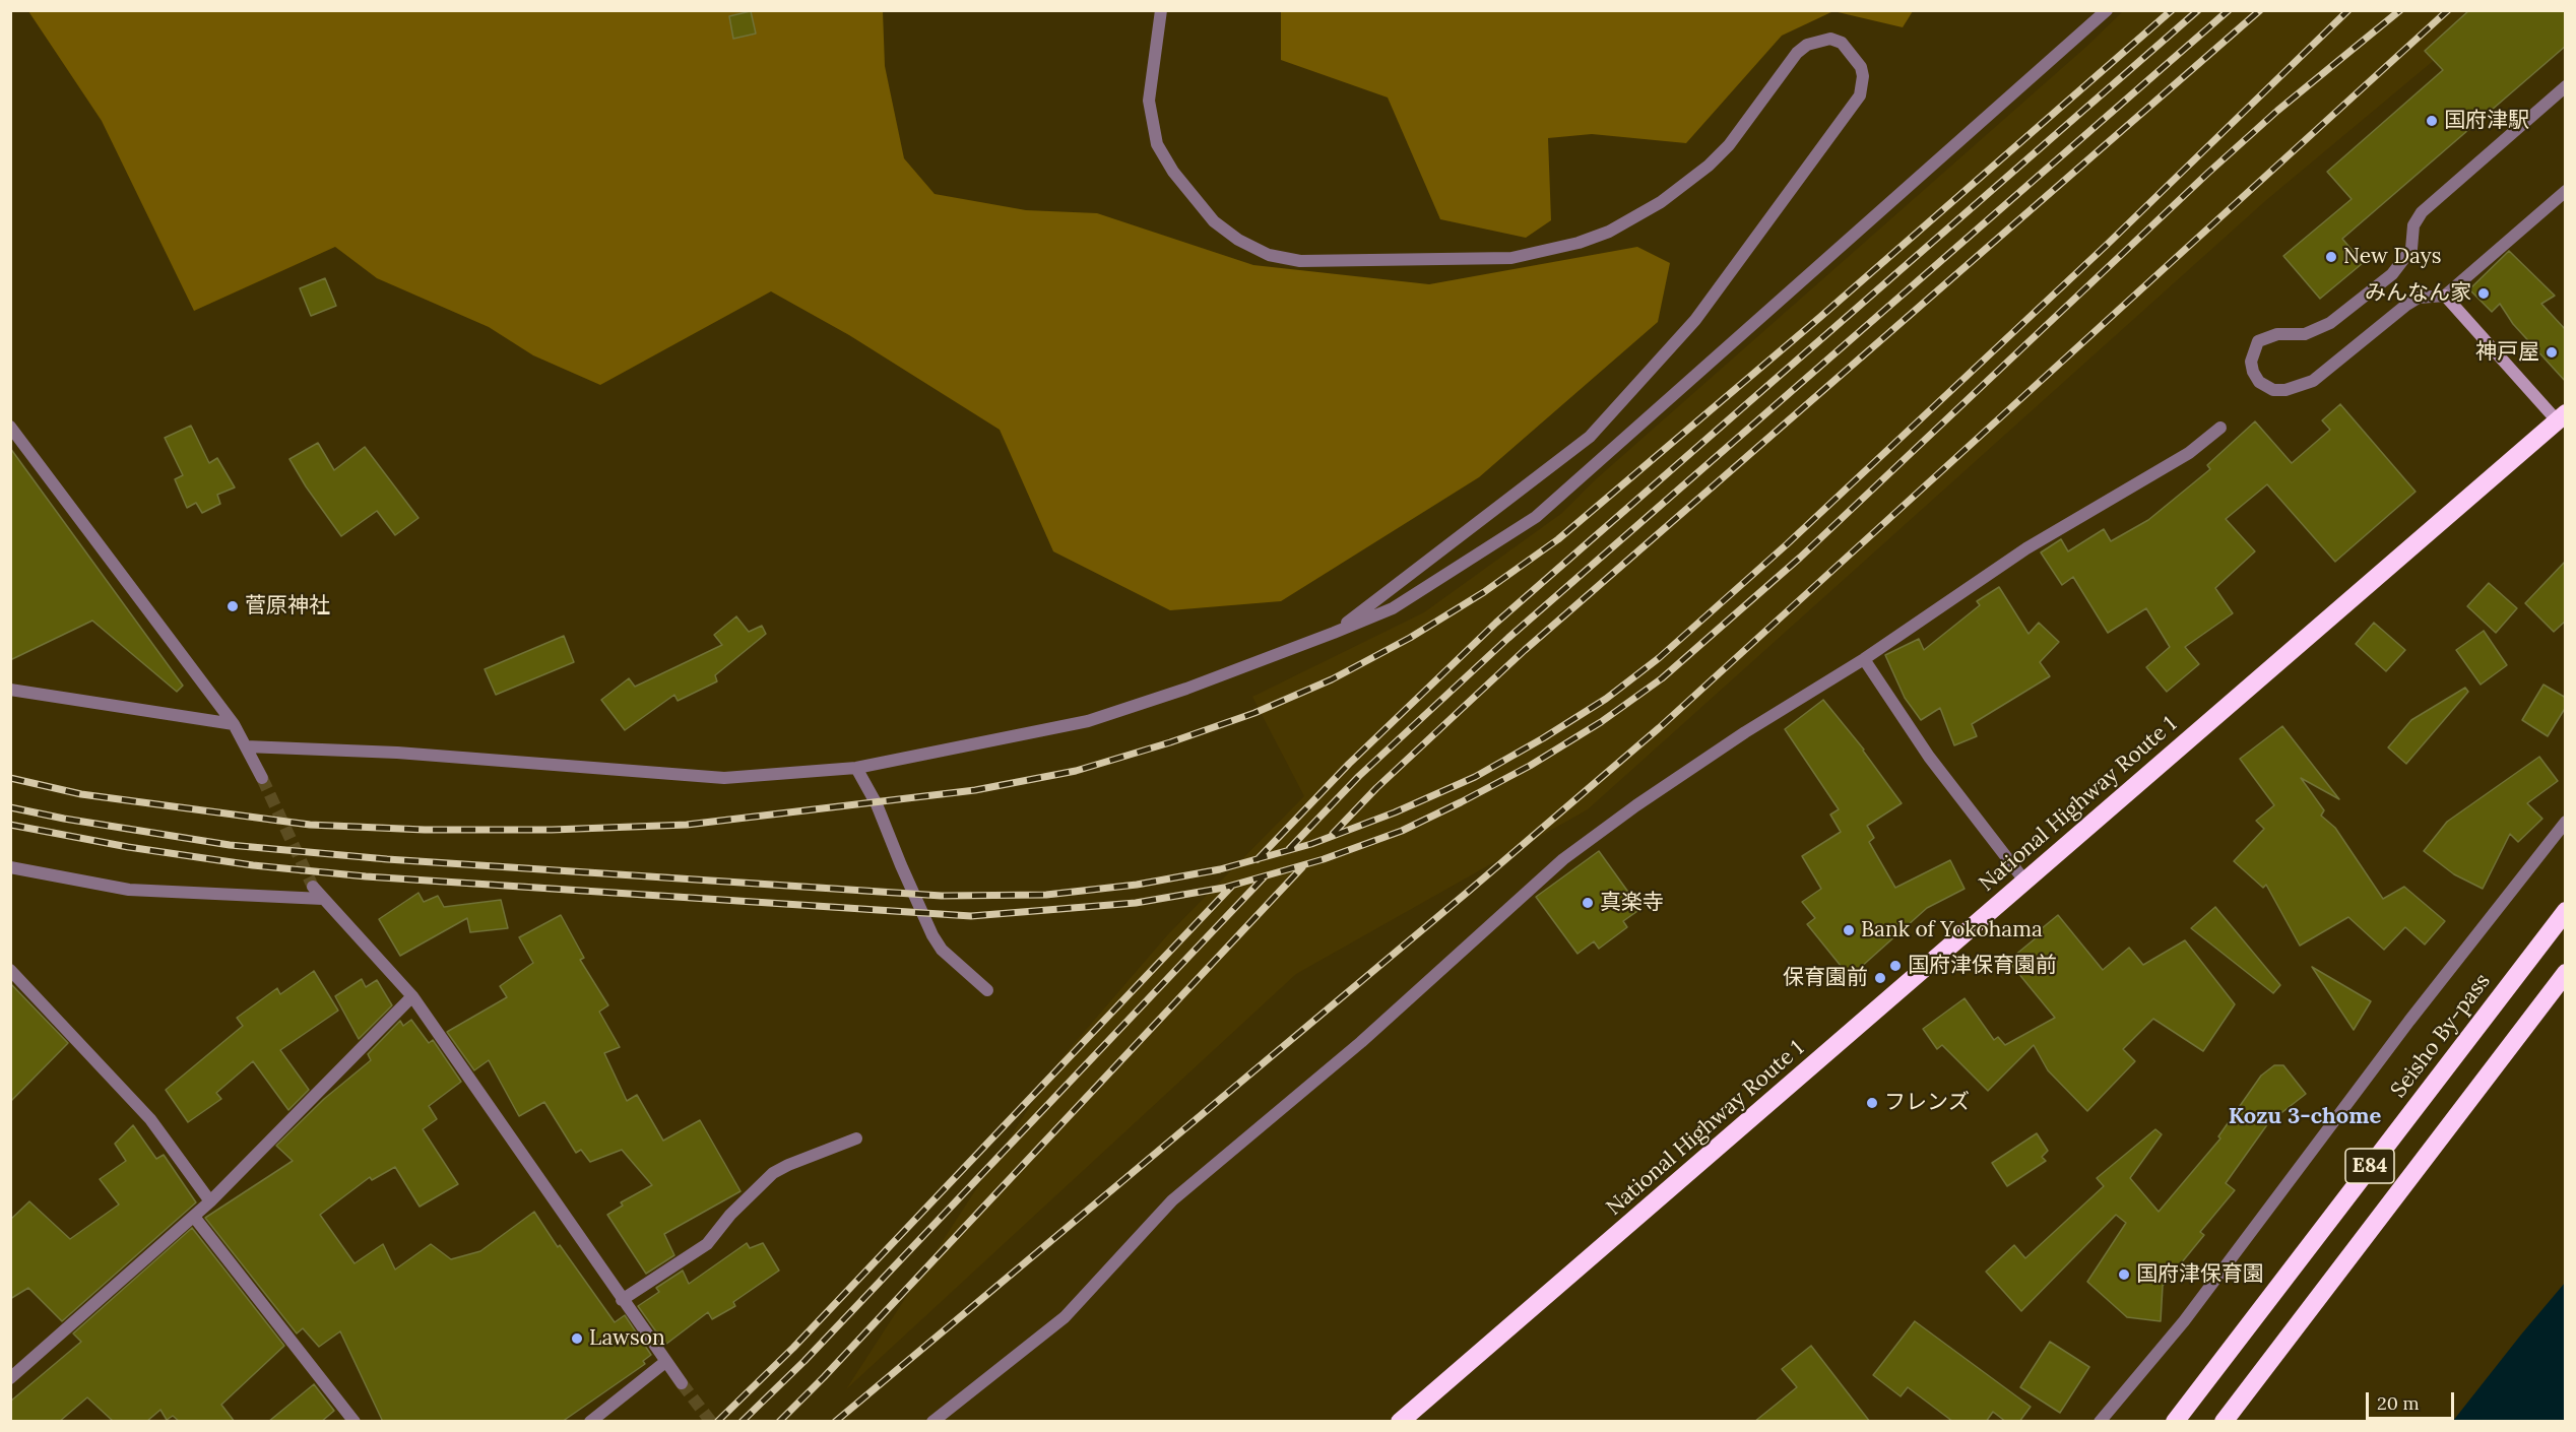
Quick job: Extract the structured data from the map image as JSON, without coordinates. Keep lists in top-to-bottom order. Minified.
{"streets":{"highway":["National Highway Route 1","Seisho By-pass","E84"]},"districts":["Kozu 3-chome"],"places":["国府津駅","New Days","みんなん家","神戸屋","菅原神社","真楽寺","Bank of Yokohama","国府津保育園前","保育園前","フレンズ","国府津保育園","Lawson"],"scale_bar":"20 m"}
